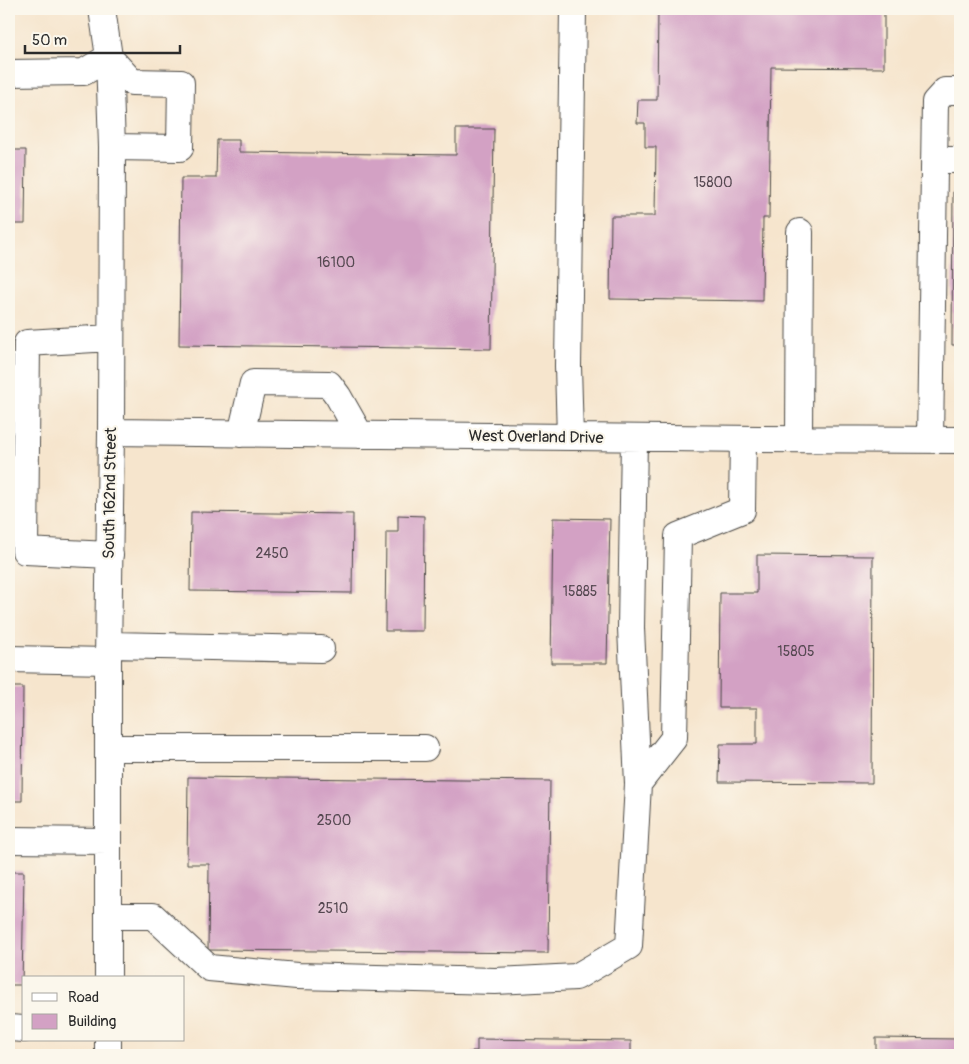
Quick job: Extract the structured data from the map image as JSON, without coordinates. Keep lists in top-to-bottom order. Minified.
{"streets":{"street":["West Overland Drive","South 162nd Street"]},"crossings":[["West Overland Drive","South 162nd Street"]],"house_numbers":["15800","16100","2450","15885","15805","2500","2510"],"legend":["Road","Building"],"scale_bar":"50 m"}
